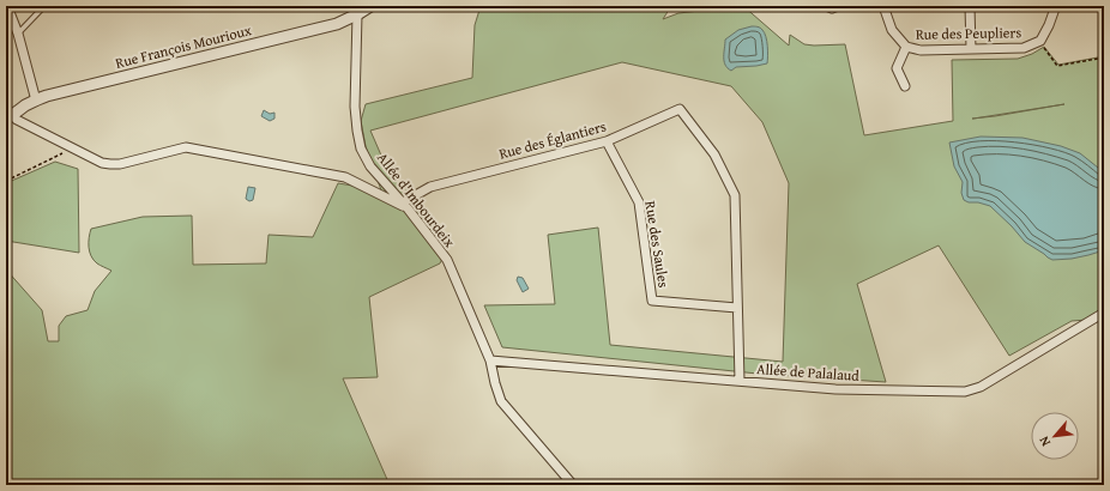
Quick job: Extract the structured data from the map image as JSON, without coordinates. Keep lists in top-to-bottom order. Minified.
{"streets":{"street":["Rue des Peupliers","Rue François Mourioux","Rue des Églantiers","Allée d'Imbourdeix","Rue des Saules","Allée de Palalaud"]},"crossings":[["Rue François Mourioux","Allée d'Imbourdeix"],["Rue des Églantiers","Allée d'Imbourdeix"],["Rue des Églantiers","Rue des Saules"],["Rue des Églantiers","Allée de Palalaud"],["Allée d'Imbourdeix","Allée de Palalaud"]],"north":"bottom left"}
